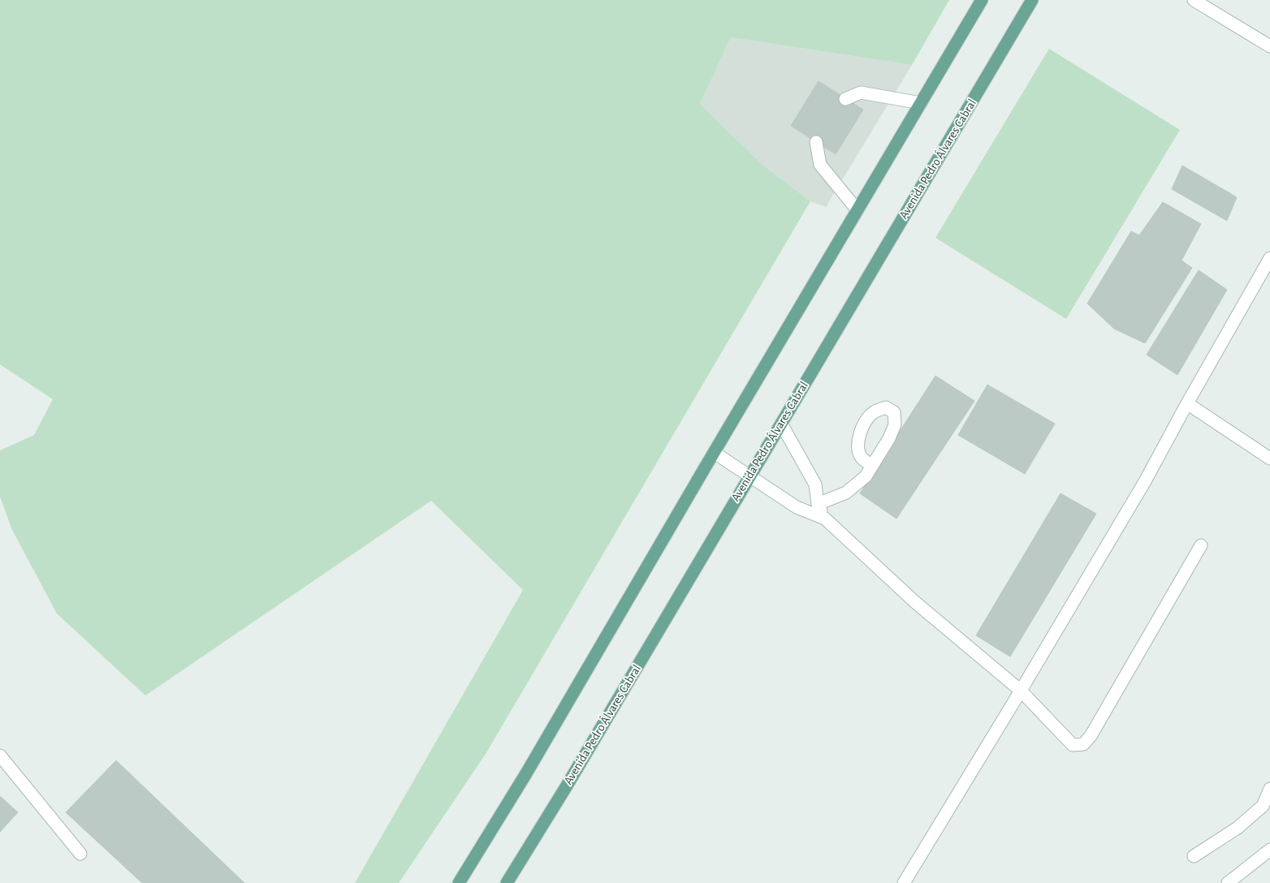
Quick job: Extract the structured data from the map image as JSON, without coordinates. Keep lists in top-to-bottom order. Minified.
{"streets":{"main road":["Avenida Pedro Álvares Cabral"]}}
